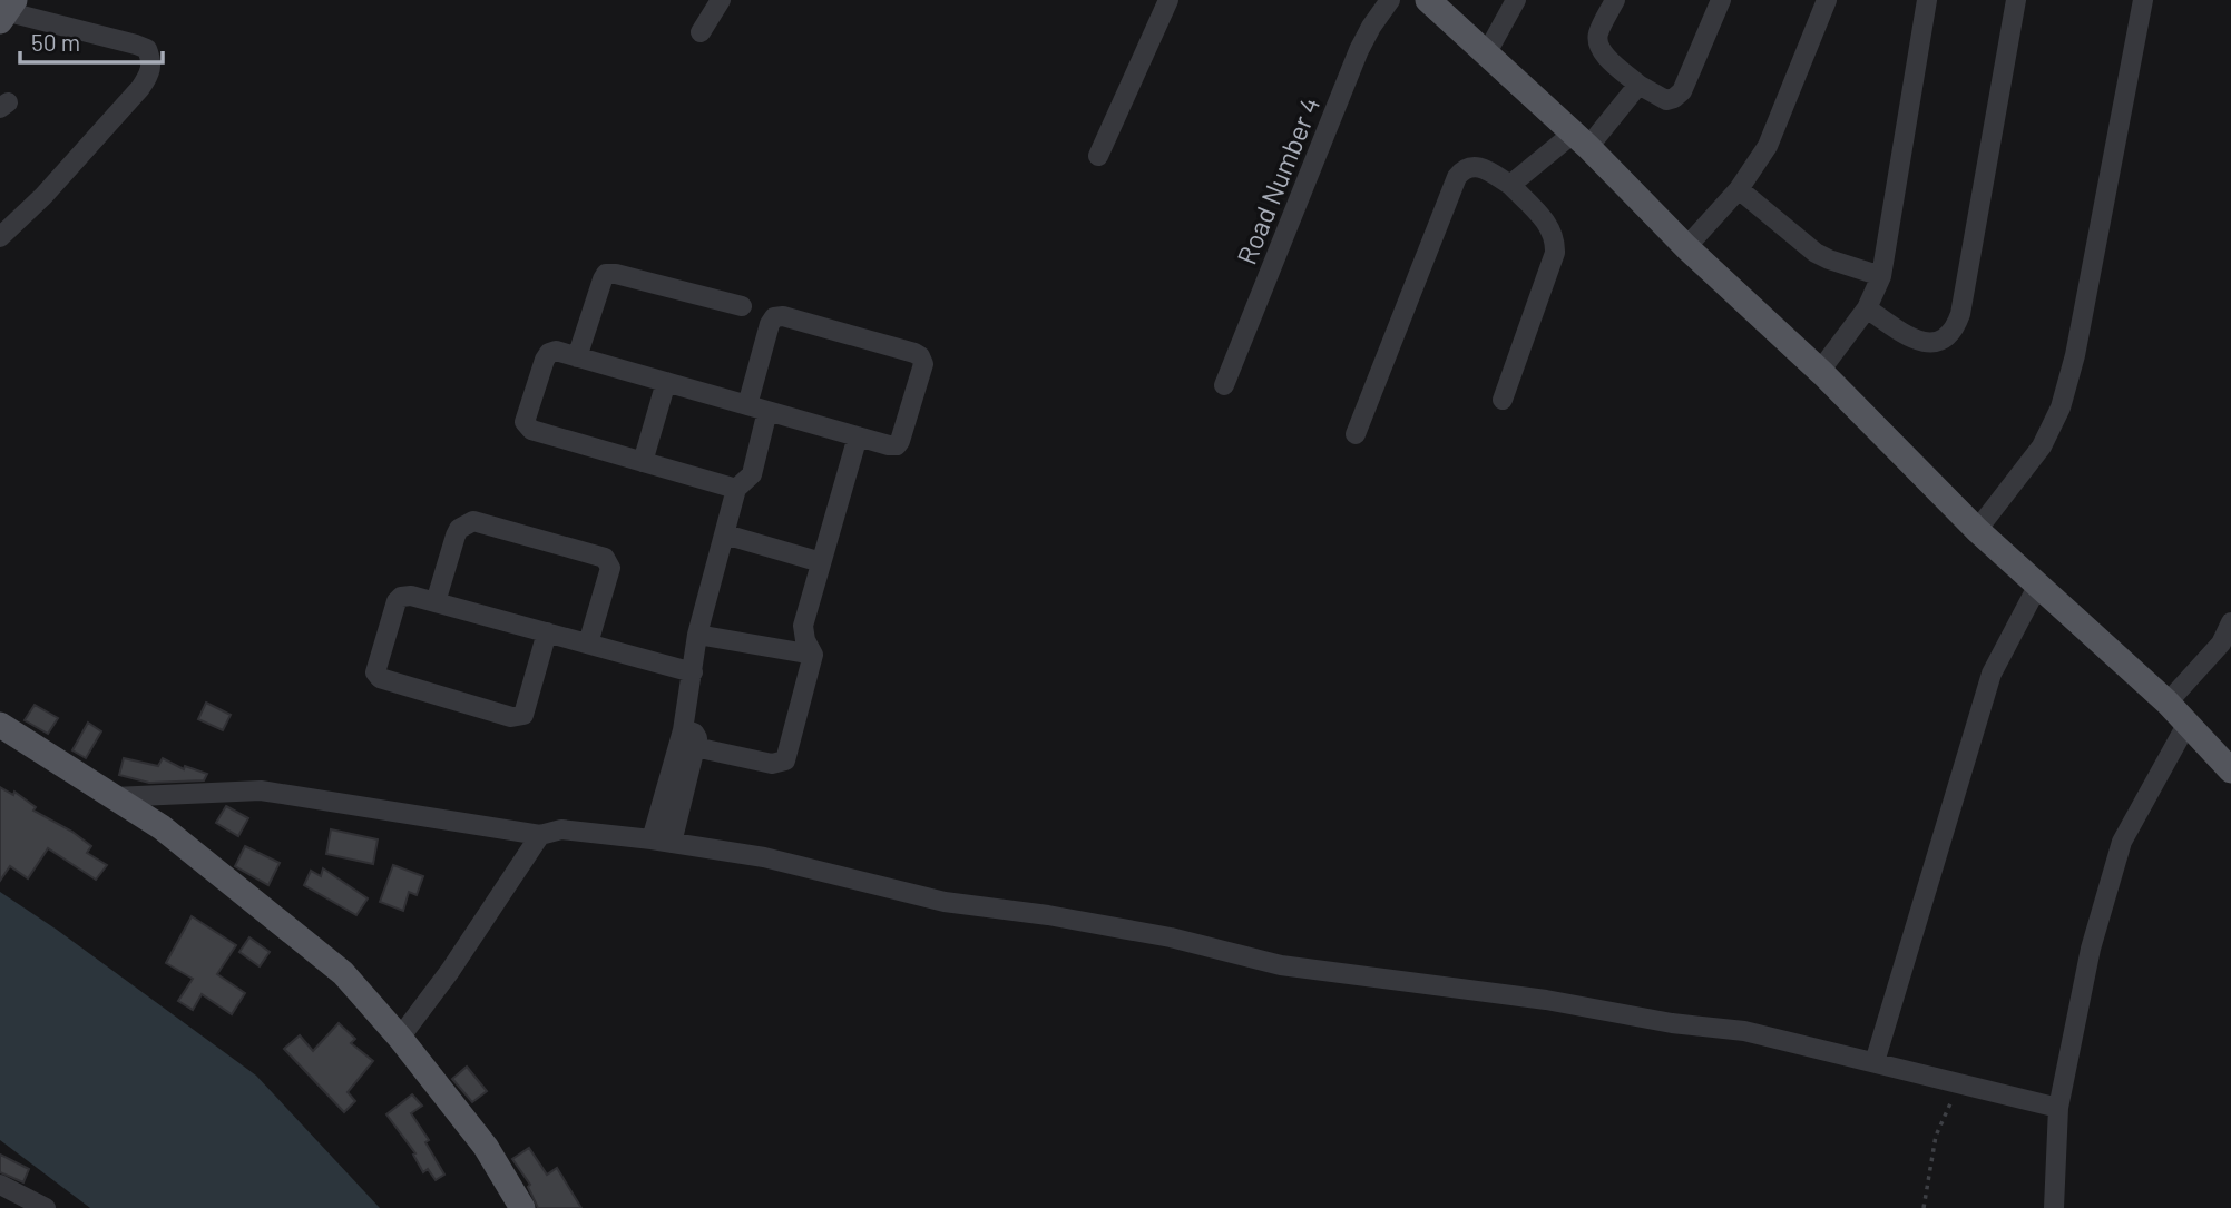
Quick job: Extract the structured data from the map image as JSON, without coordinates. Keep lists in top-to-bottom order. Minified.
{"streets":{"street":["Road Number 4"]},"scale_bar":"50 m"}
